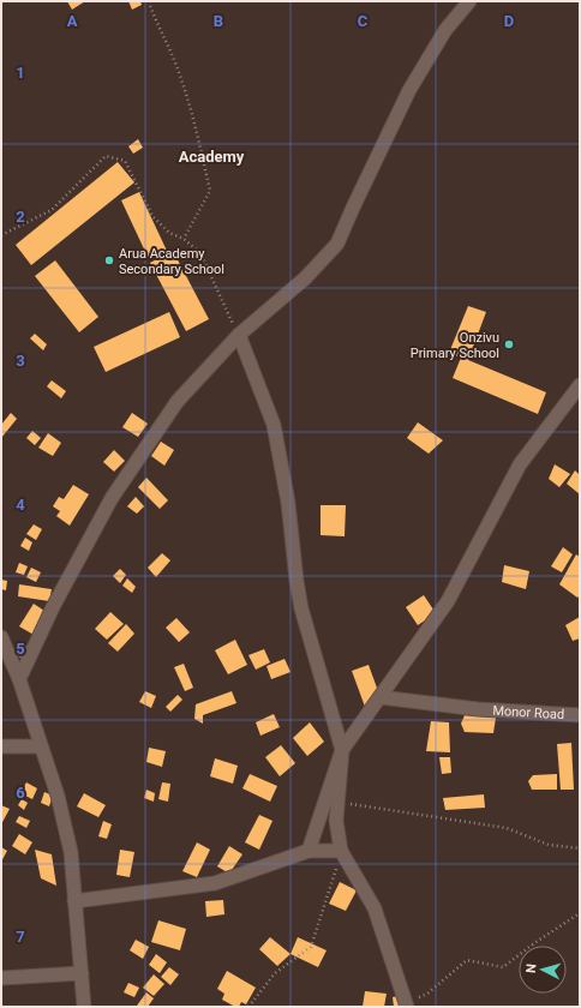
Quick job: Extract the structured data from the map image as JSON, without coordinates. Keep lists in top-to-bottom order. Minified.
{"streets":{"street":["Monor Road"]},"districts":["Academy"],"places":["Arua Academy Secondary School","Onzivu Primary School"],"north":"left","grid":{"columns":["A","B","C","D"],"rows":["1","2","3","4","5","6","7"]}}
